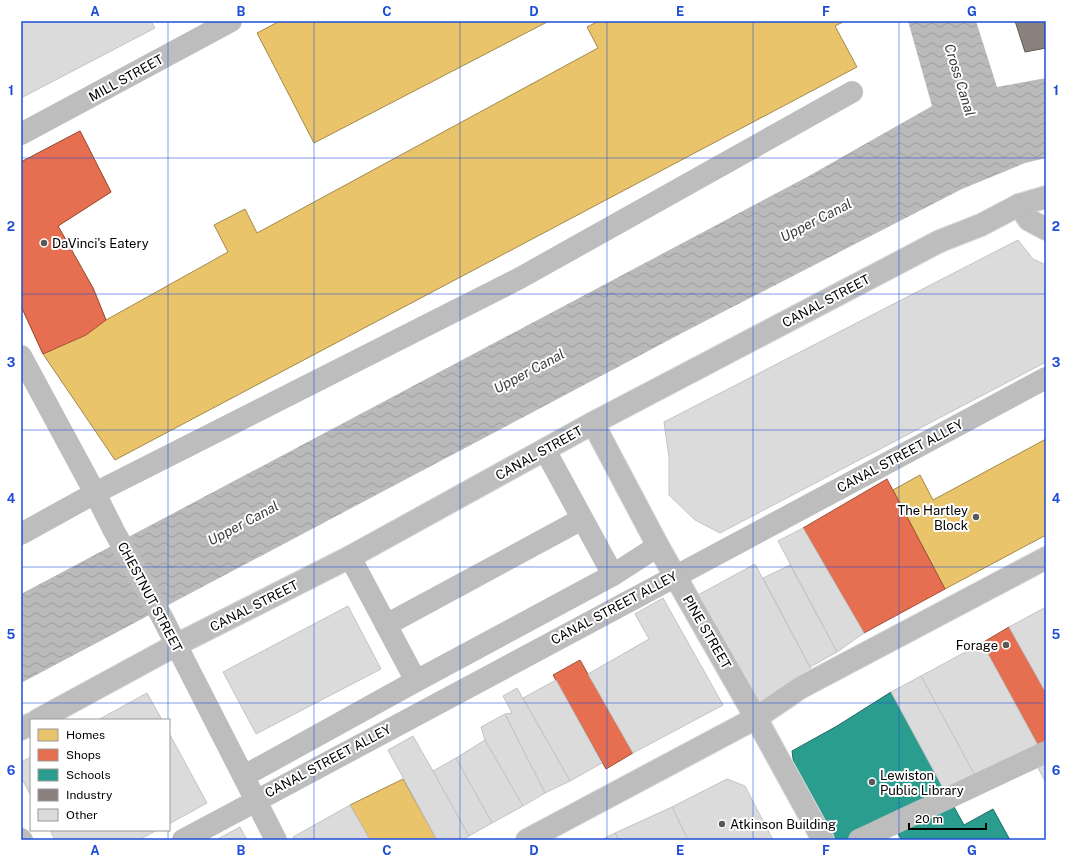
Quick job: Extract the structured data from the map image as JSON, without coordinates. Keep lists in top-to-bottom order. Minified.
{"streets":{"main road":["MILL STREET","CANAL STREET","CANAL STREET ALLEY","CHESTNUT STREET","PINE STREET"]},"crossings":[["CANAL STREET","CHESTNUT STREET"],["CANAL STREET","PINE STREET"],["CANAL STREET ALLEY","CHESTNUT STREET"],["CANAL STREET ALLEY","PINE STREET"]],"water":["Cross Canal","Upper Canal"],"places":["DaVinci's Eatery","The Hartley Block","Forage","Lewiston Public Library","Atkinson Building"],"legend":["Homes","Shops","Schools","Industry","Other"],"scale_bar":"20 m","grid":{"columns":["A","B","C","D","E","F","G"],"rows":["1","2","3","4","5","6"]}}
